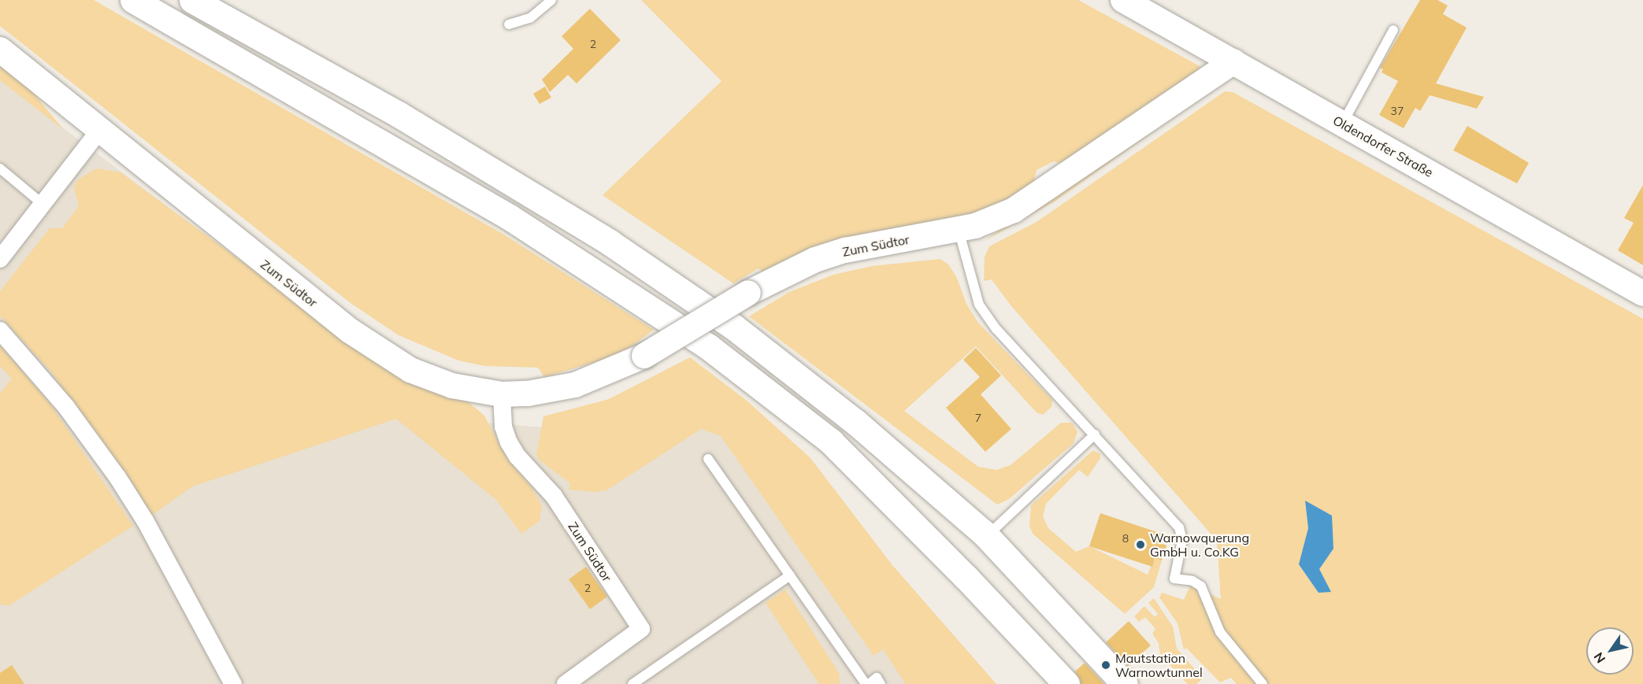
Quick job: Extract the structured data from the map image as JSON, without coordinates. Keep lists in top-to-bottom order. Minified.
{"streets":{"street":["Oldendorfer Straße","Zum Südtor"]},"crossings":[["Oldendorfer Straße","Zum Südtor"]],"places":["Warnowquerung GmbH u. Co.KG","Mautstation Warnowtunnel"],"house_numbers":["2","37","7","8","2"],"north":"bottom left"}
